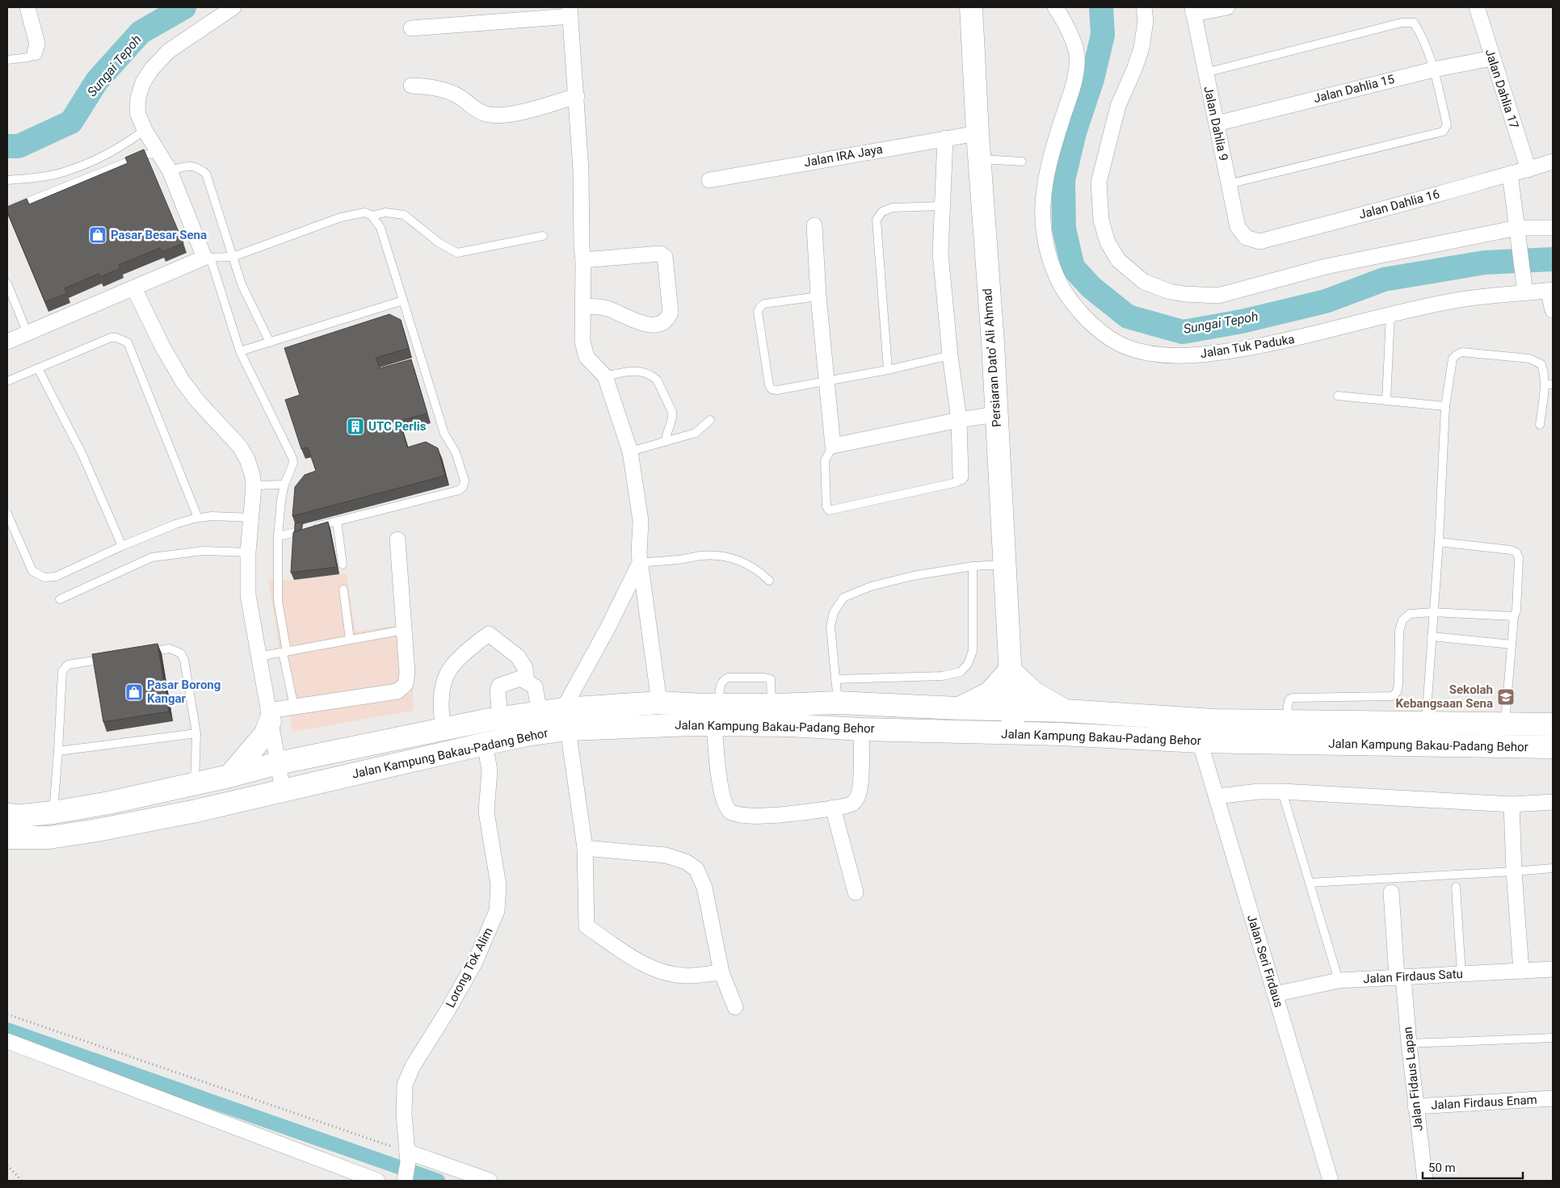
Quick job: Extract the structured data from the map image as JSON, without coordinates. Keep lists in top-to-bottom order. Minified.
{"streets":{"street":["Jalan Dahlia 15","Jalan Dahlia 17","Jalan Dahlia 9","Jalan IRA Jaya","Jalan Dahlia 16","Jalan Tuk Paduka","Persiaran Dato' Ali Ahmad","Jalan Kampung Bakau-Padang Behor","Jalan Seri Firdaus","Lorong Tok Alim","Jalan Firdaus Satu","Jalan Fidaus Lapan","Jalan Firdaus Enam"]},"crossings":[["Jalan Dahlia 15","Jalan Dahlia 17"],["Jalan Dahlia 15","Jalan Dahlia 9"],["Jalan Dahlia 17","Jalan Dahlia 16"],["Jalan Dahlia 9","Jalan Dahlia 16"],["Jalan IRA Jaya","Persiaran Dato' Ali Ahmad"],["Persiaran Dato' Ali Ahmad","Jalan Kampung Bakau-Padang Behor"],["Jalan Kampung Bakau-Padang Behor","Jalan Seri Firdaus"],["Jalan Kampung Bakau-Padang Behor","Lorong Tok Alim"],["Jalan Seri Firdaus","Jalan Firdaus Satu"],["Jalan Firdaus Satu","Jalan Fidaus Lapan"],["Jalan Fidaus Lapan","Jalan Firdaus Enam"]],"water":["Sungai Tepoh"],"places":{"shop":["Pasar Besar Sena","Pasar Borong Kangar"],"building":["UTC Perlis"],"school or university":["Sekolah Kebangsaan Sena"]},"scale_bar":"50 m"}
